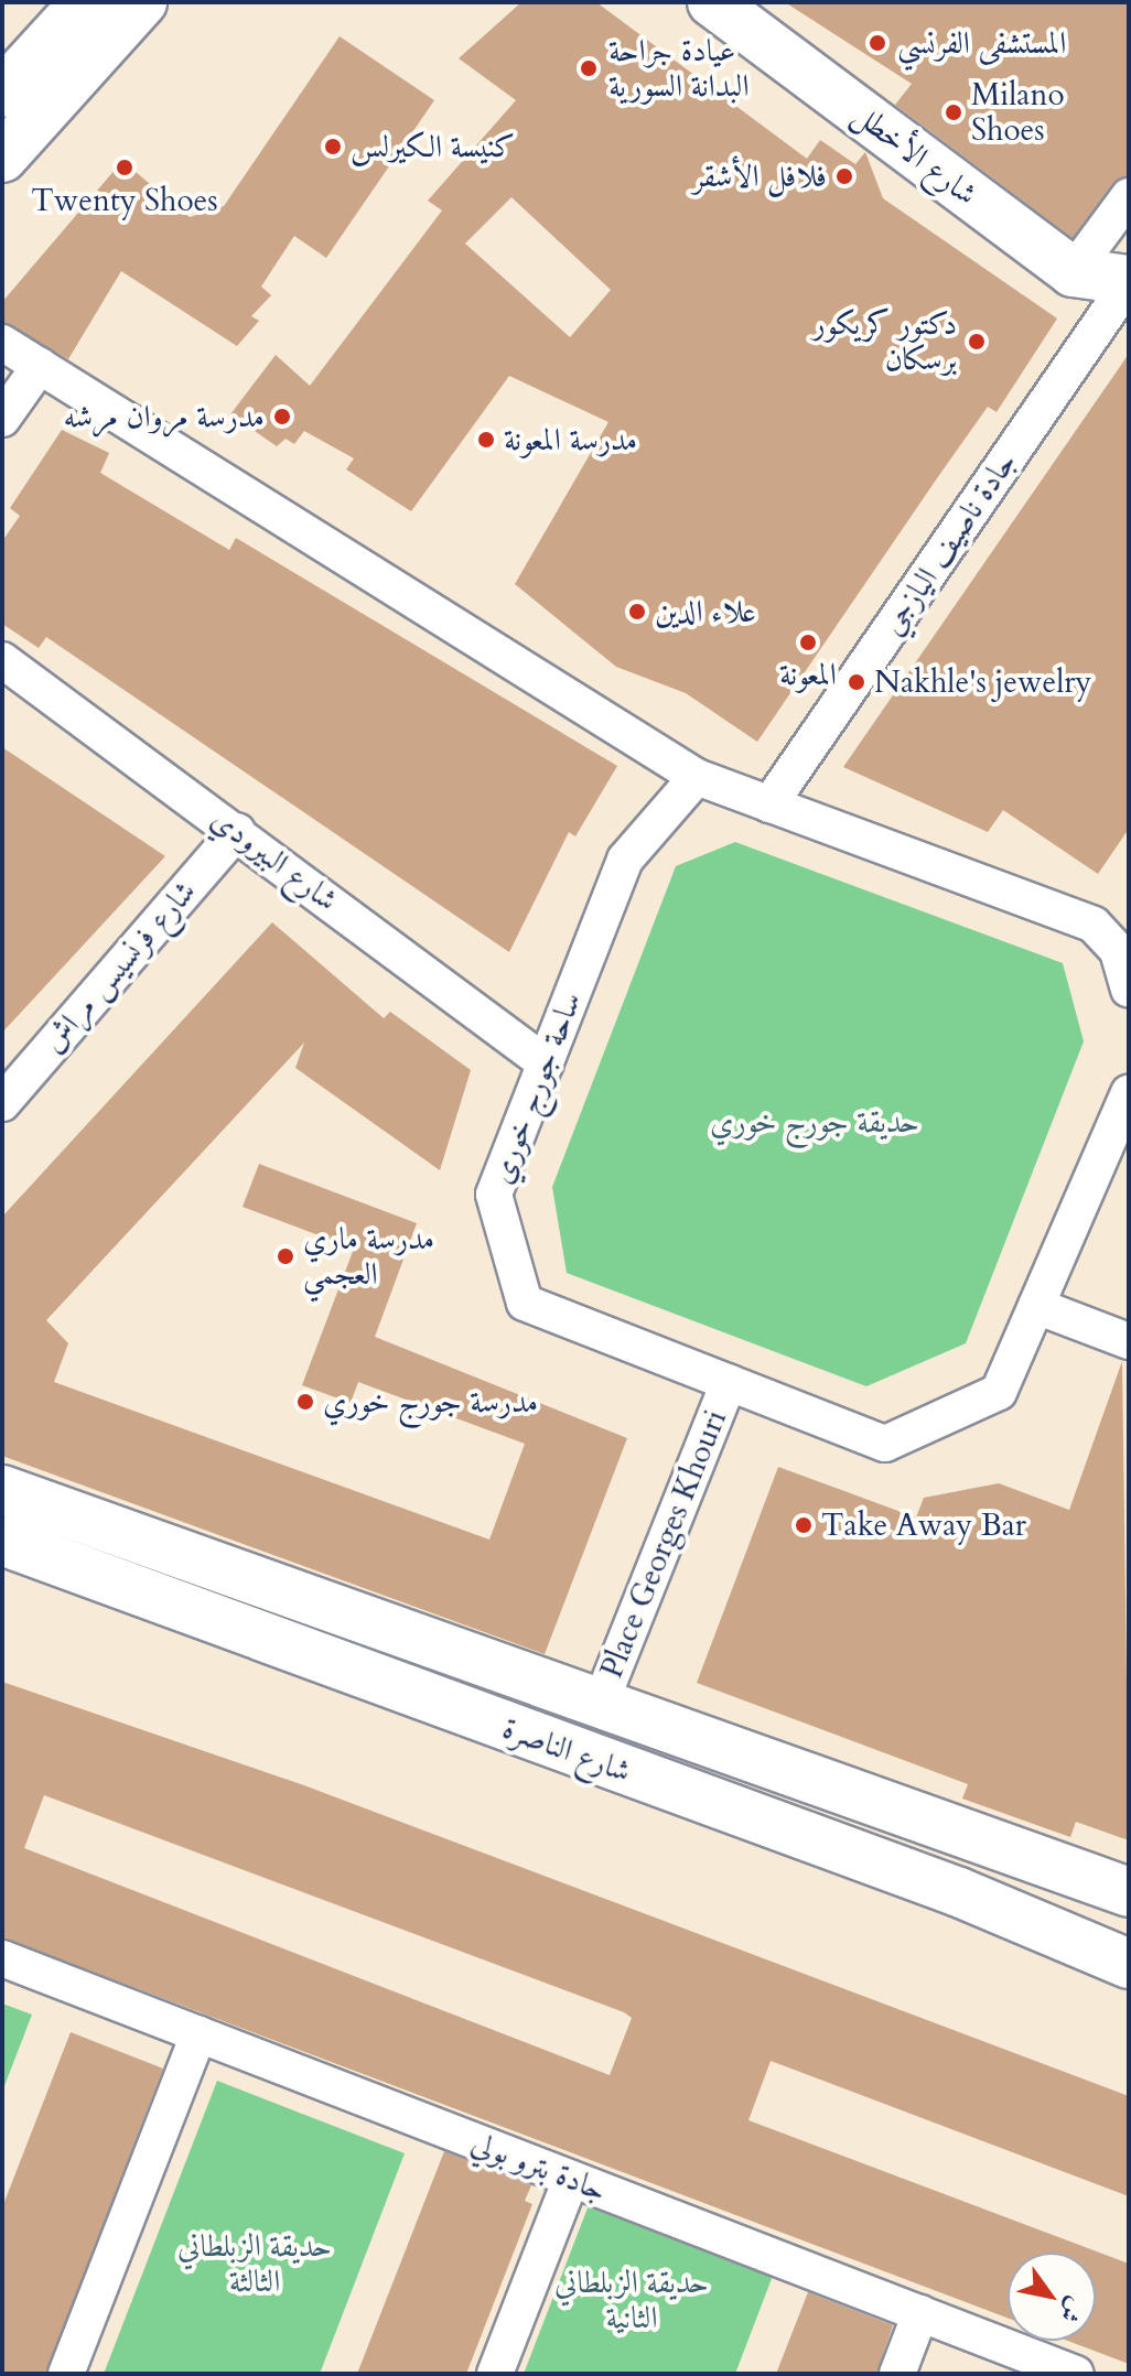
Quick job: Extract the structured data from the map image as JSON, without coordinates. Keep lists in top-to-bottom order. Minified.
{"streets":{"main road":["شارع الأخطل","شارع الناصرة"],"street":["جادة ناصيف اليازجي","شارع البيرودي","شارع فرنسيس مراش","ساحة جورج خوري","Place Georges Khouri","جادة بترو بولي"]},"crossings":[["شارع الأخطل","جادة ناصيف اليازجي"],["شارع البيرودي","شارع فرنسيس مراش"],["شارع البيرودي","ساحة جورج خوري"],["ساحة جورج خوري","Place Georges Khouri"],["Place Georges Khouri","شارع الناصرة"]],"parks":["حديقة جورج خوري","حديقة الزبلطاني الثالثة","حديقة الزبلطاني الثانية"],"places":["المستشفى الفرنسي","عيادة جراحة البدانة السورية","Milano Shoes","كنيسة الكيرلس","Twenty Shoes","فلافل الأشقر","دكتور كريكور برسكان","مدرسة مروان مرشه","مدرسة المعونة","علاء الدين","المعونة","Nakhle's jewelry","مدرسة ماري العجمي","مدرسة جورج خوري","Take Away Bar"],"north":"bottom right"}
